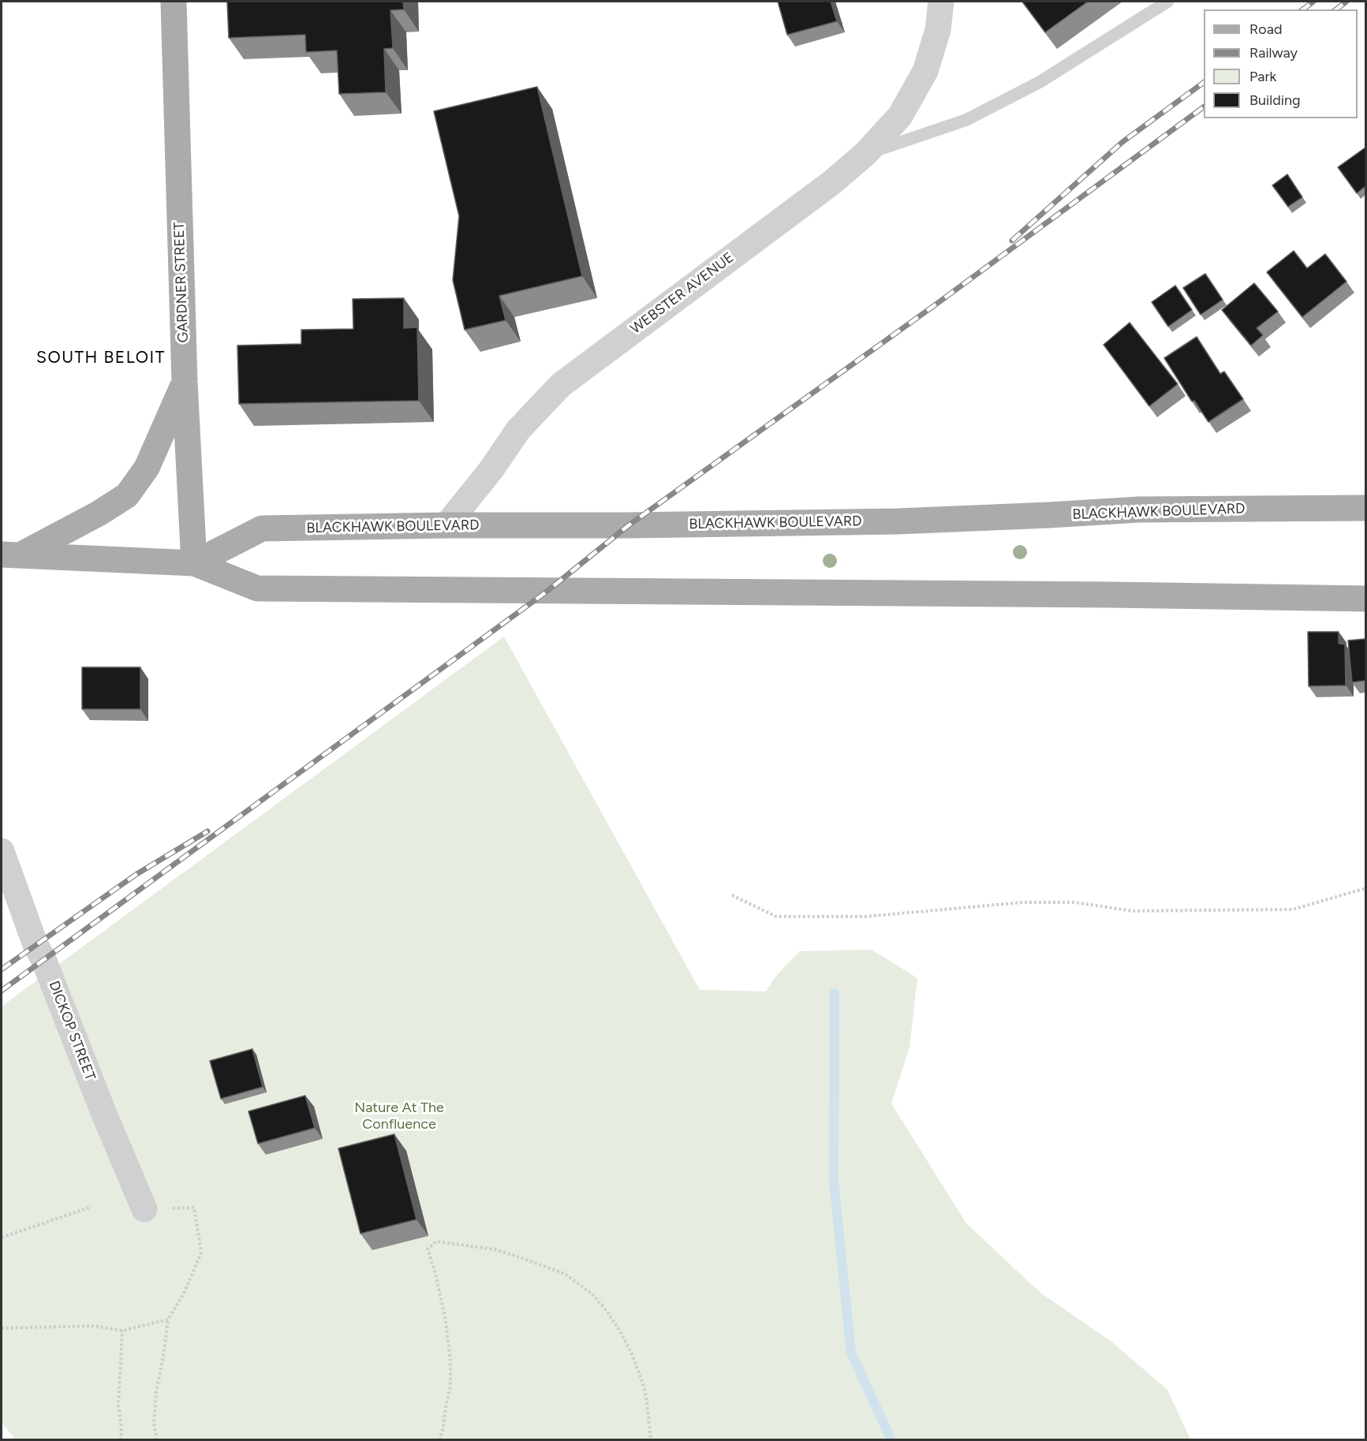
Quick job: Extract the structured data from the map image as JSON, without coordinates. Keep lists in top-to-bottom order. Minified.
{"streets":{"main road":["GARDNER STREET","BLACKHAWK BOULEVARD"],"street":["WEBSTER AVENUE","DICKOP STREET"]},"crossings":[["GARDNER STREET","BLACKHAWK BOULEVARD"],["WEBSTER AVENUE","BLACKHAWK BOULEVARD"]],"districts":["SOUTH BELOIT"],"parks":["Nature At The Confluence"],"legend":["Road","Railway","Park","Building"]}
